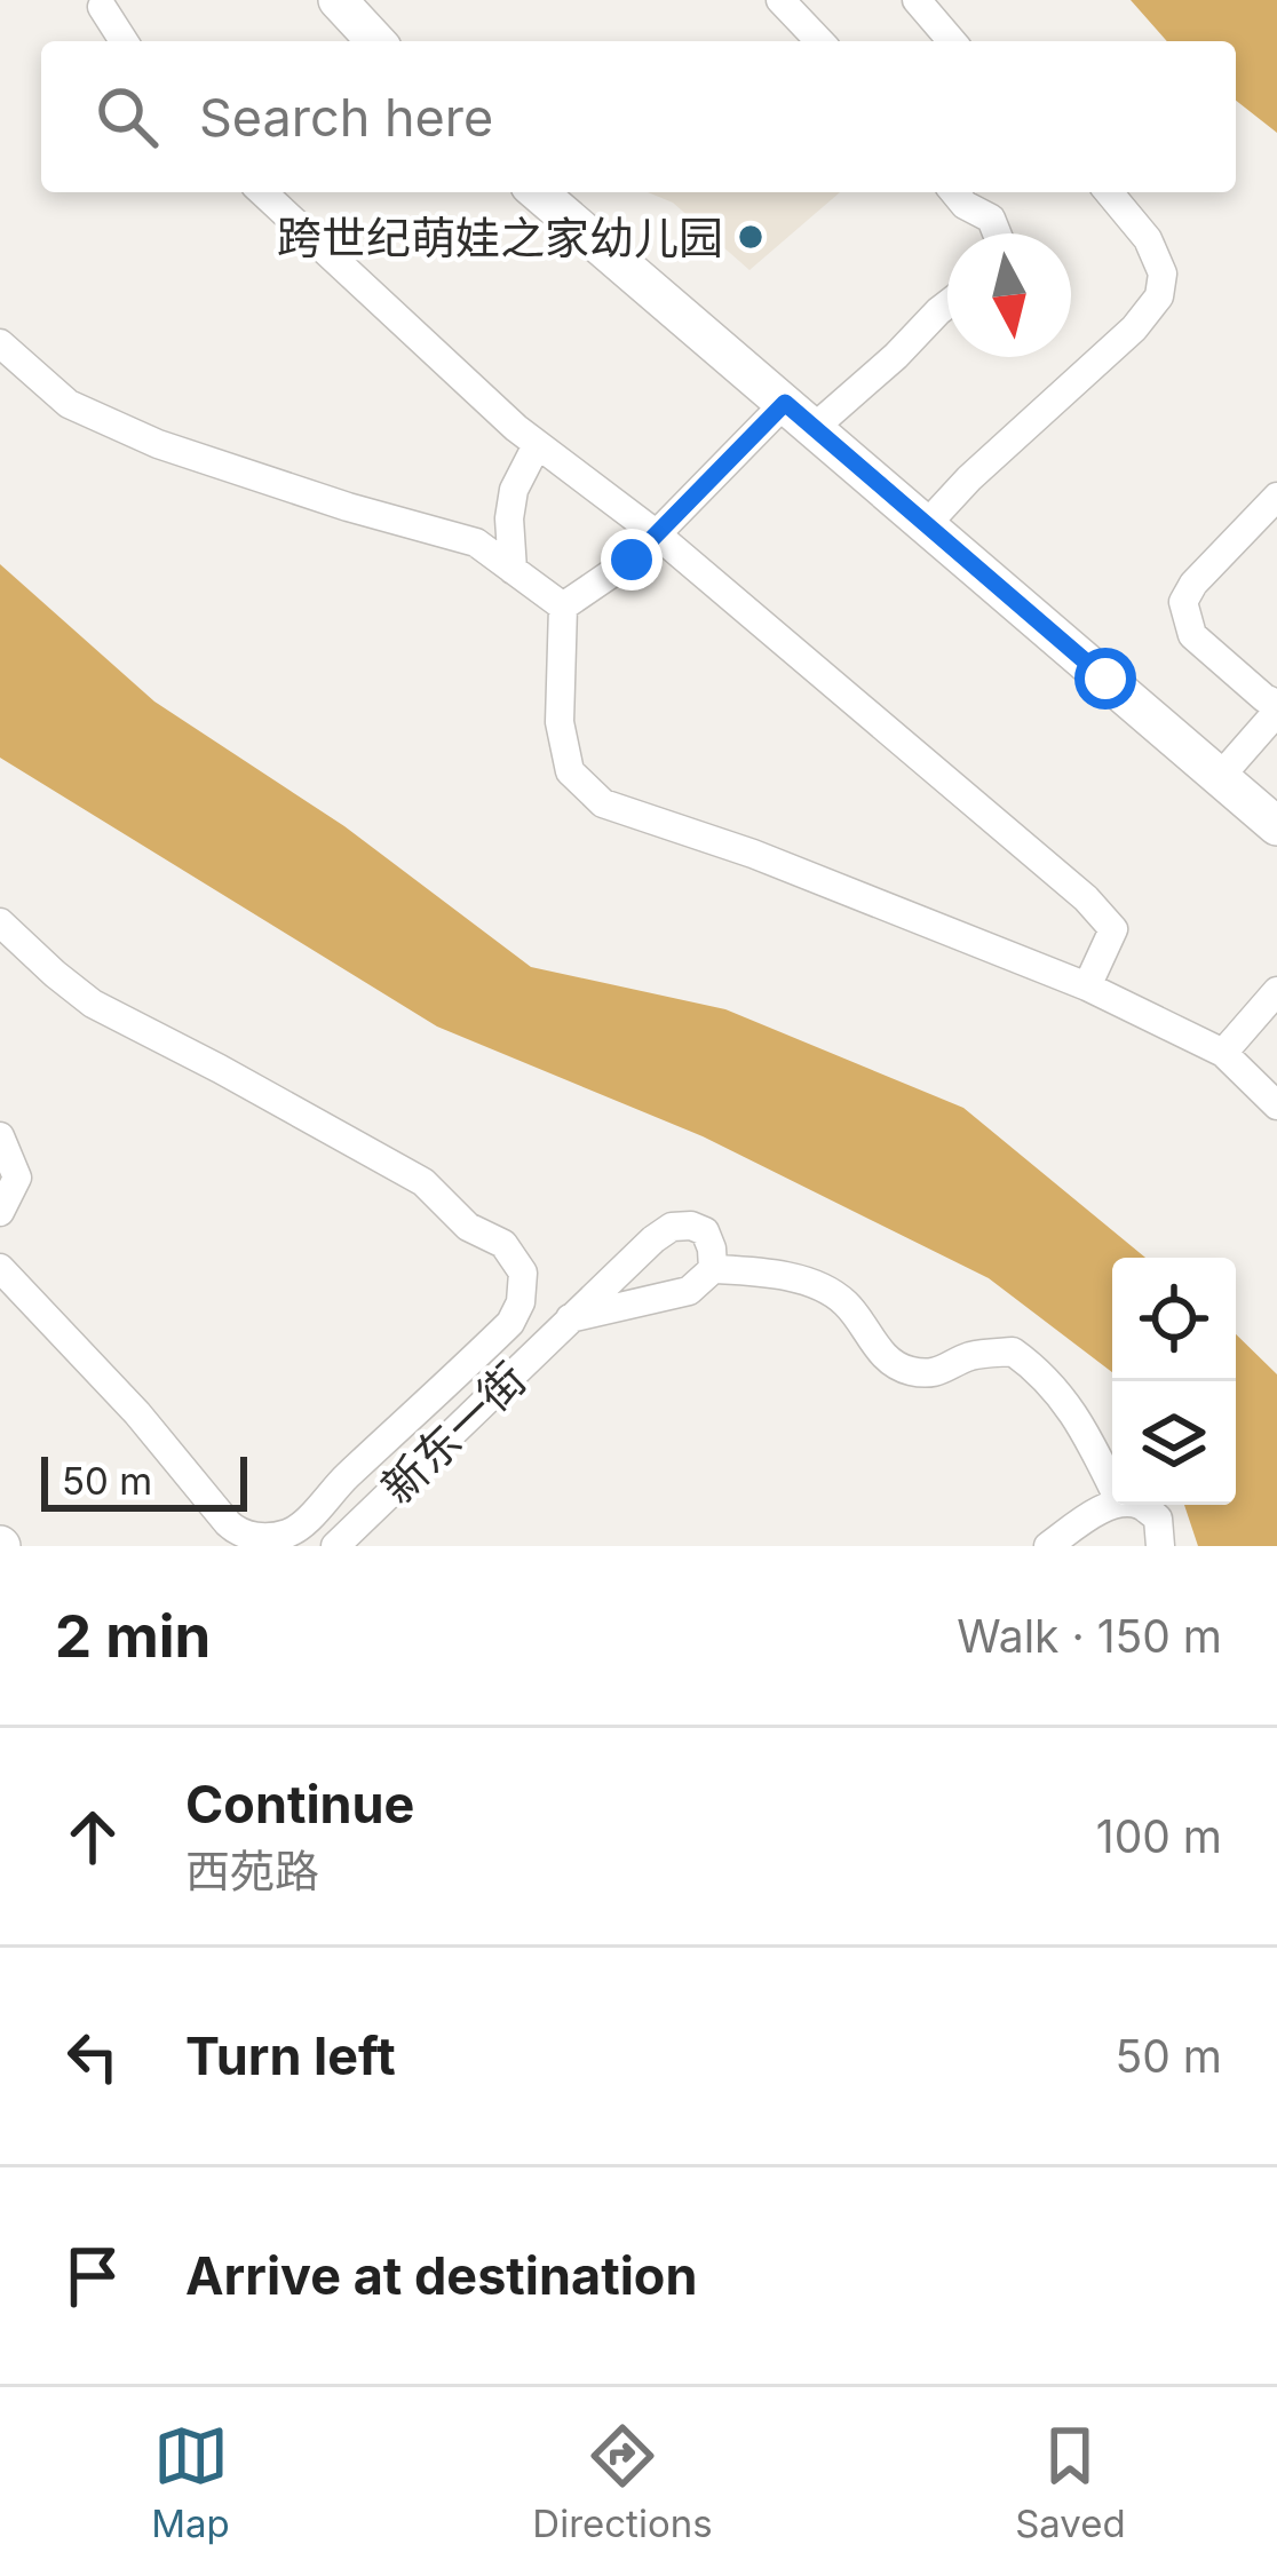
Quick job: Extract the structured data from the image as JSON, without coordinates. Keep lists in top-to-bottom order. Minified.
{"streets":{"street":["新东一街"]},"places":["跨世纪萌娃之家幼儿园"],"scale_bar":"50 m","north":"bottom","page":{"search":"Search here","scale":"50 m","heading":["2 min","Walk · 150 m"],"list":[["Continue","西苑路","100 m"],["Turn left","50 m"],"Arrive at destination"],"nav":["Map","Directions","Saved"]}}
